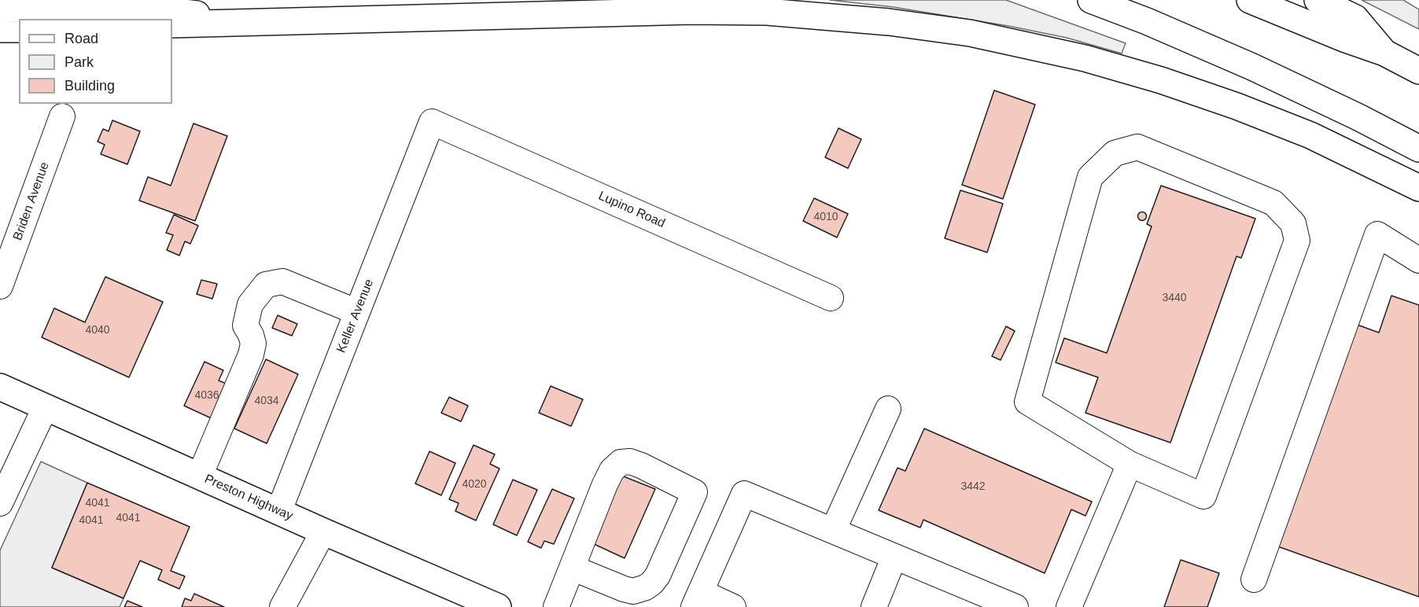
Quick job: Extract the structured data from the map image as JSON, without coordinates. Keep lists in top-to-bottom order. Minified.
{"streets":{"main road":["Preston Highway"],"street":["Briden Avenue","Lupino Road","Keller Avenue"]},"crossings":[["Lupino Road","Keller Avenue"],["Keller Avenue","Preston Highway"]],"house_numbers":["4010","3440","4040","4036","4034","4020","3442","4041","4041","4041"],"legend":["Road","Park","Building"]}
